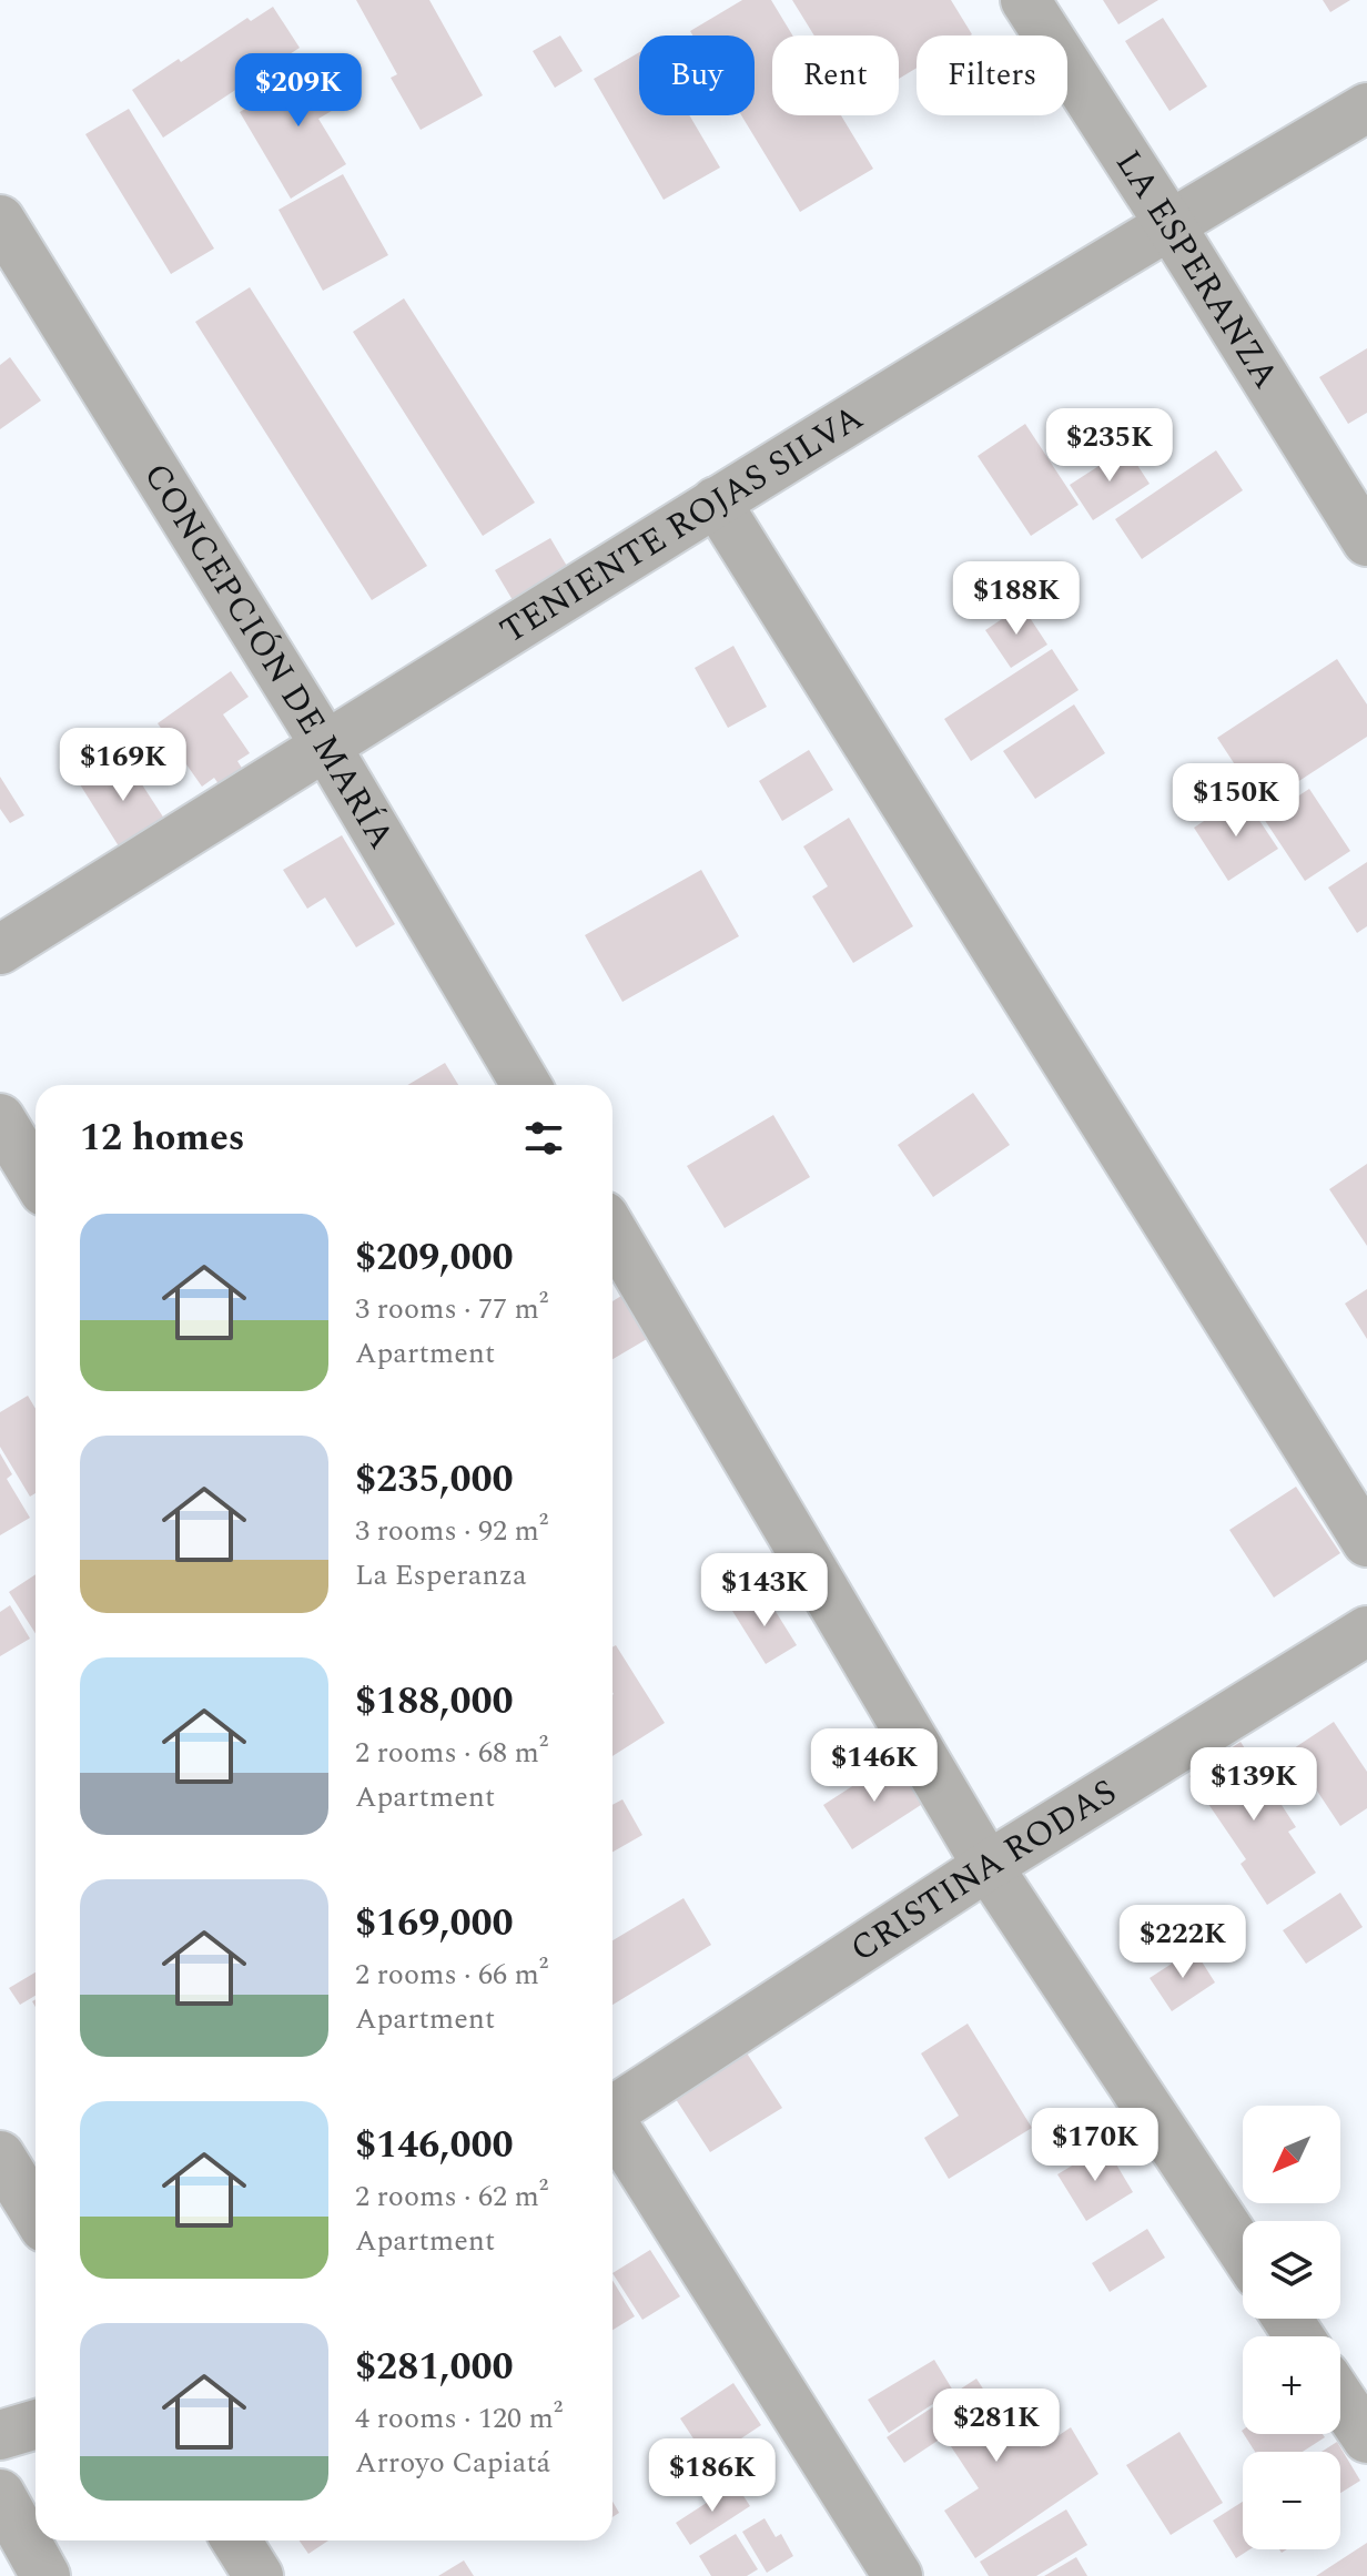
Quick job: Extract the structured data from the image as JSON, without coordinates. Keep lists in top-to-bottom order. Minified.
{"streets":{"street":["LA ESPERANZA","TENIENTE ROJAS SILVA","CONCEPCIÓN DE MARÍA","CRISTINA RODAS"]},"crossings":[["LA ESPERANZA","TENIENTE ROJAS SILVA"],["TENIENTE ROJAS SILVA","CONCEPCIÓN DE MARÍA"]],"north":"bottom left","page":{"chip":["Buy","Rent","Filters"],"price":["$209K","$235K","$188K","$169K","$150K","$143K","$146K","$139K","$222K","$170K","$281K","$186K"],"heading":"12 homes","list":[{"name":"$209,000","note":"3 rooms · 77 m² · Apartment"},{"name":"$235,000","note":"3 rooms · 92 m² · La Esperanza"},{"name":"$188,000","note":"2 rooms · 68 m² · Apartment"},{"name":"$169,000","note":"2 rooms · 66 m² · Apartment"},{"name":"$146,000","note":"2 rooms · 62 m² · Apartment"},{"name":"$281,000","note":"4 rooms · 120 m² · Arroyo Capiatá"}],"map_buttons":["+","−"]}}
